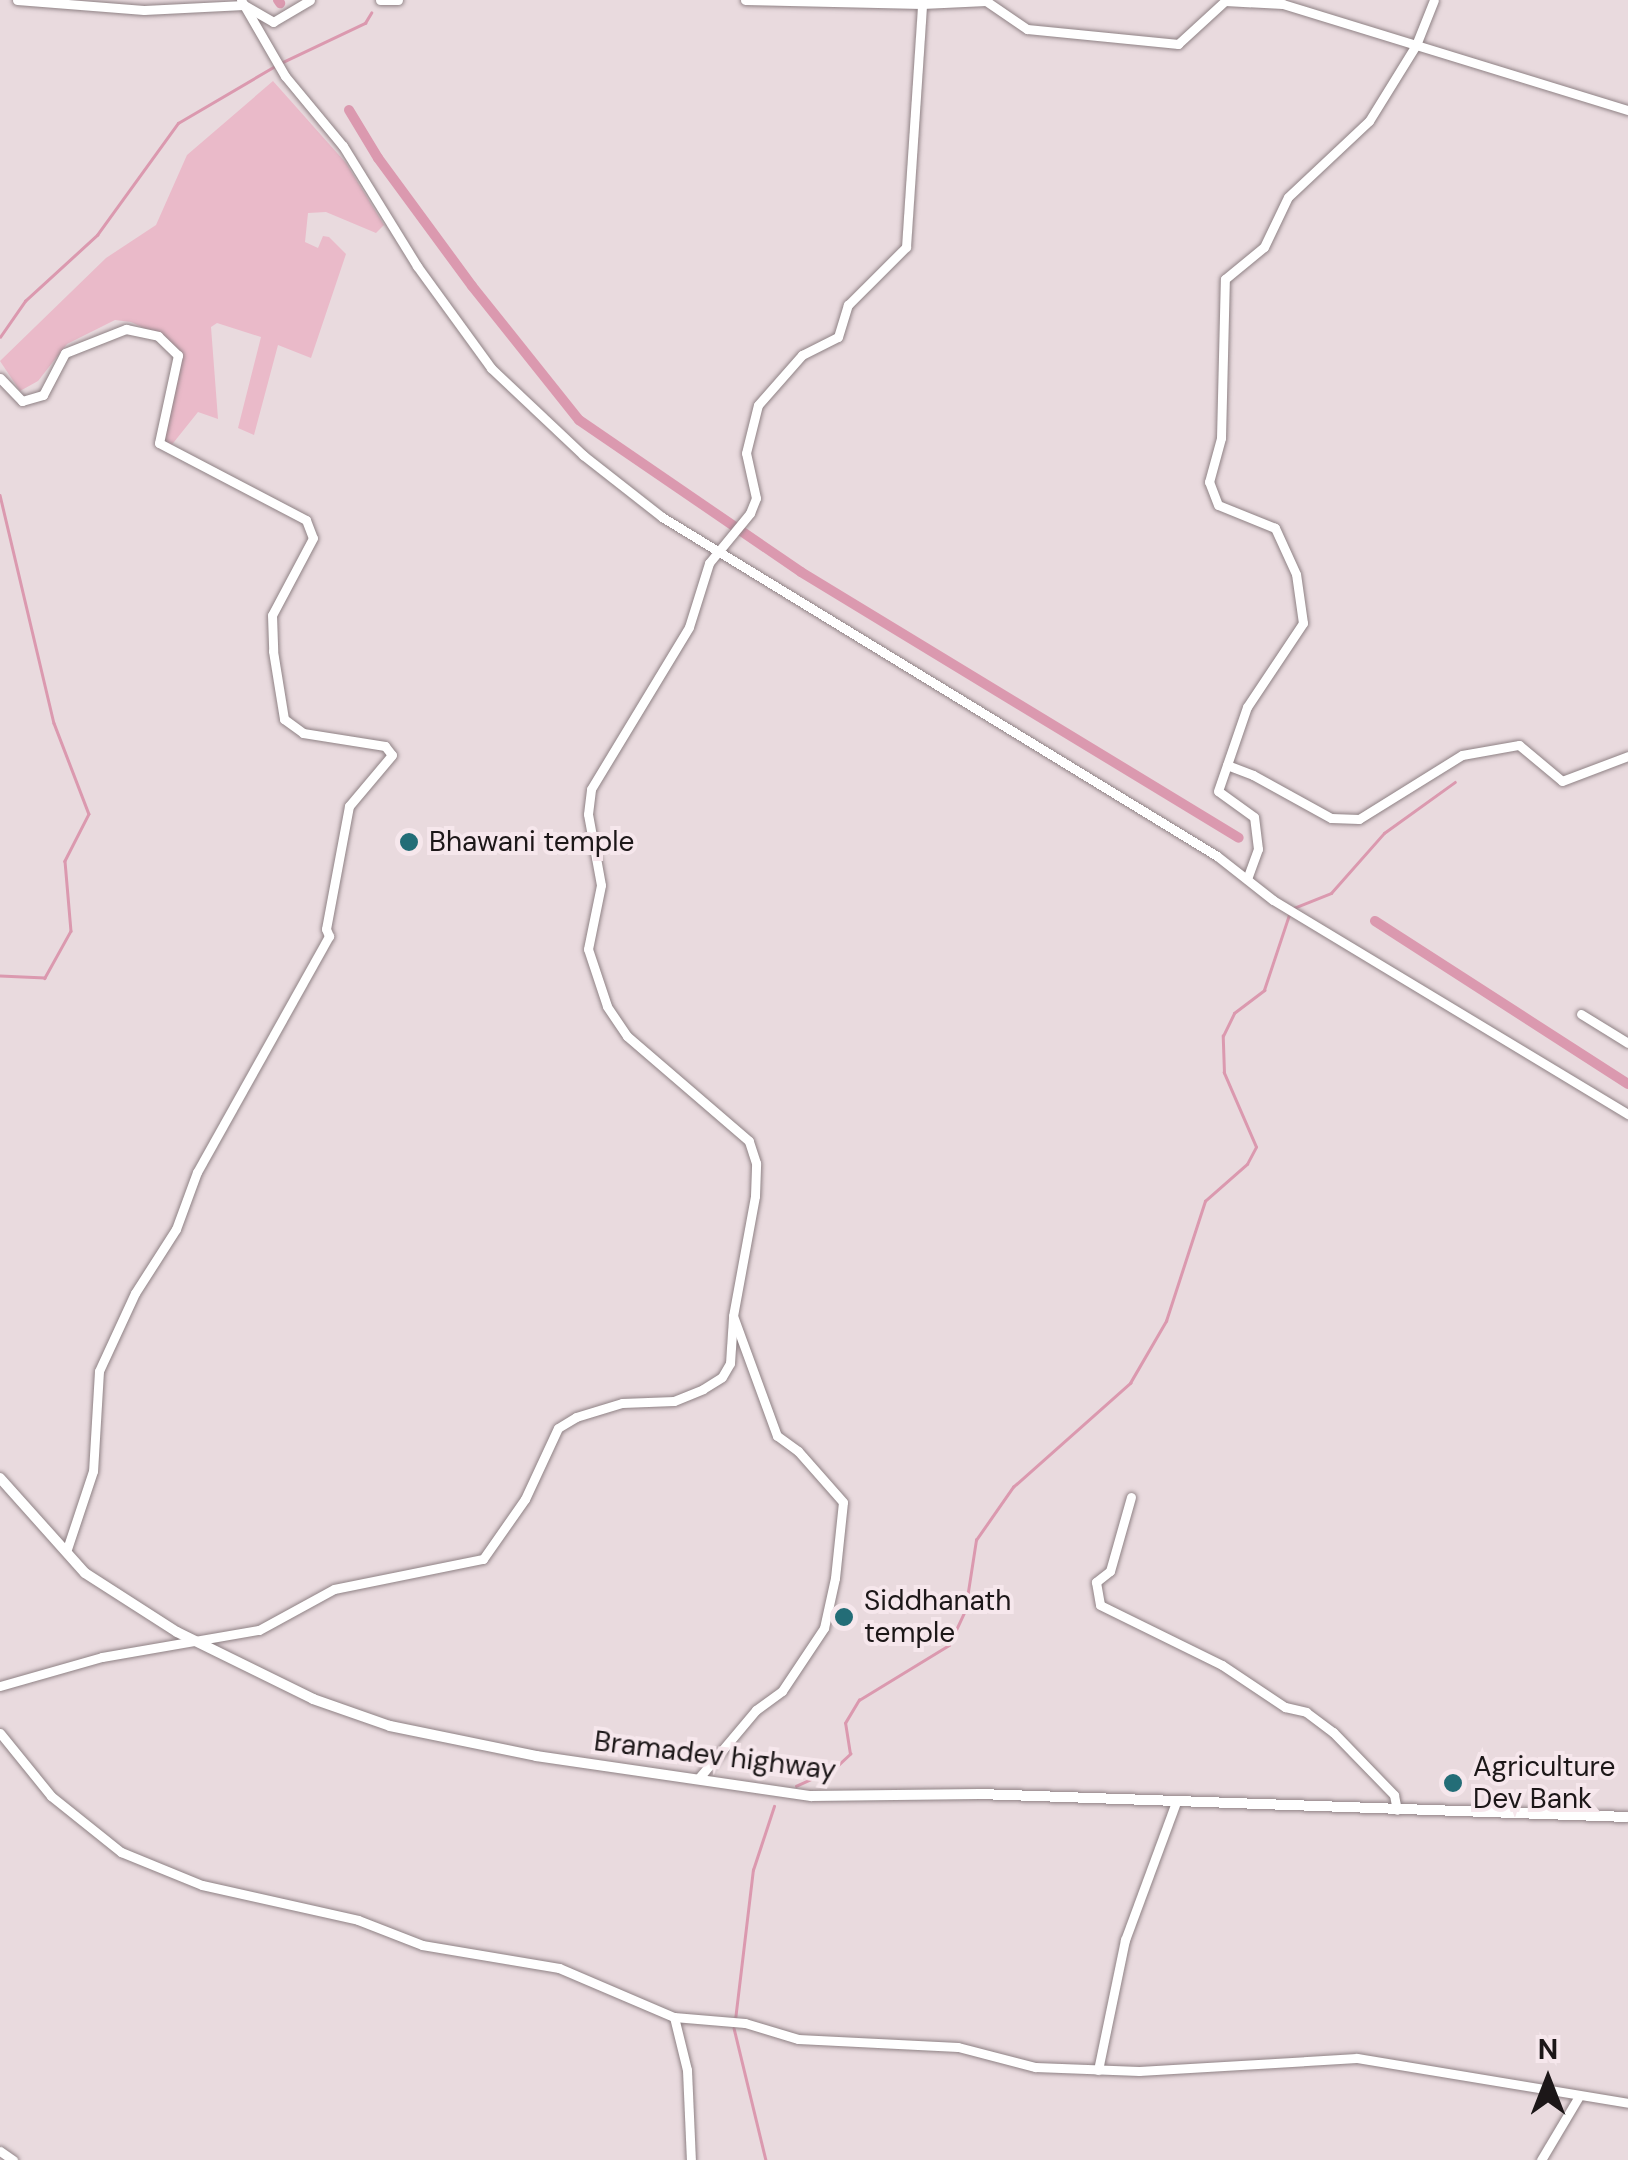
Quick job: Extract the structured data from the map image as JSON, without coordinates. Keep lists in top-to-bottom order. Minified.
{"streets":{"street":["Bramadev highway"]},"places":["Bhawani temple","Siddhanath temple","Agriculture Dev Bank"],"north":"top"}
